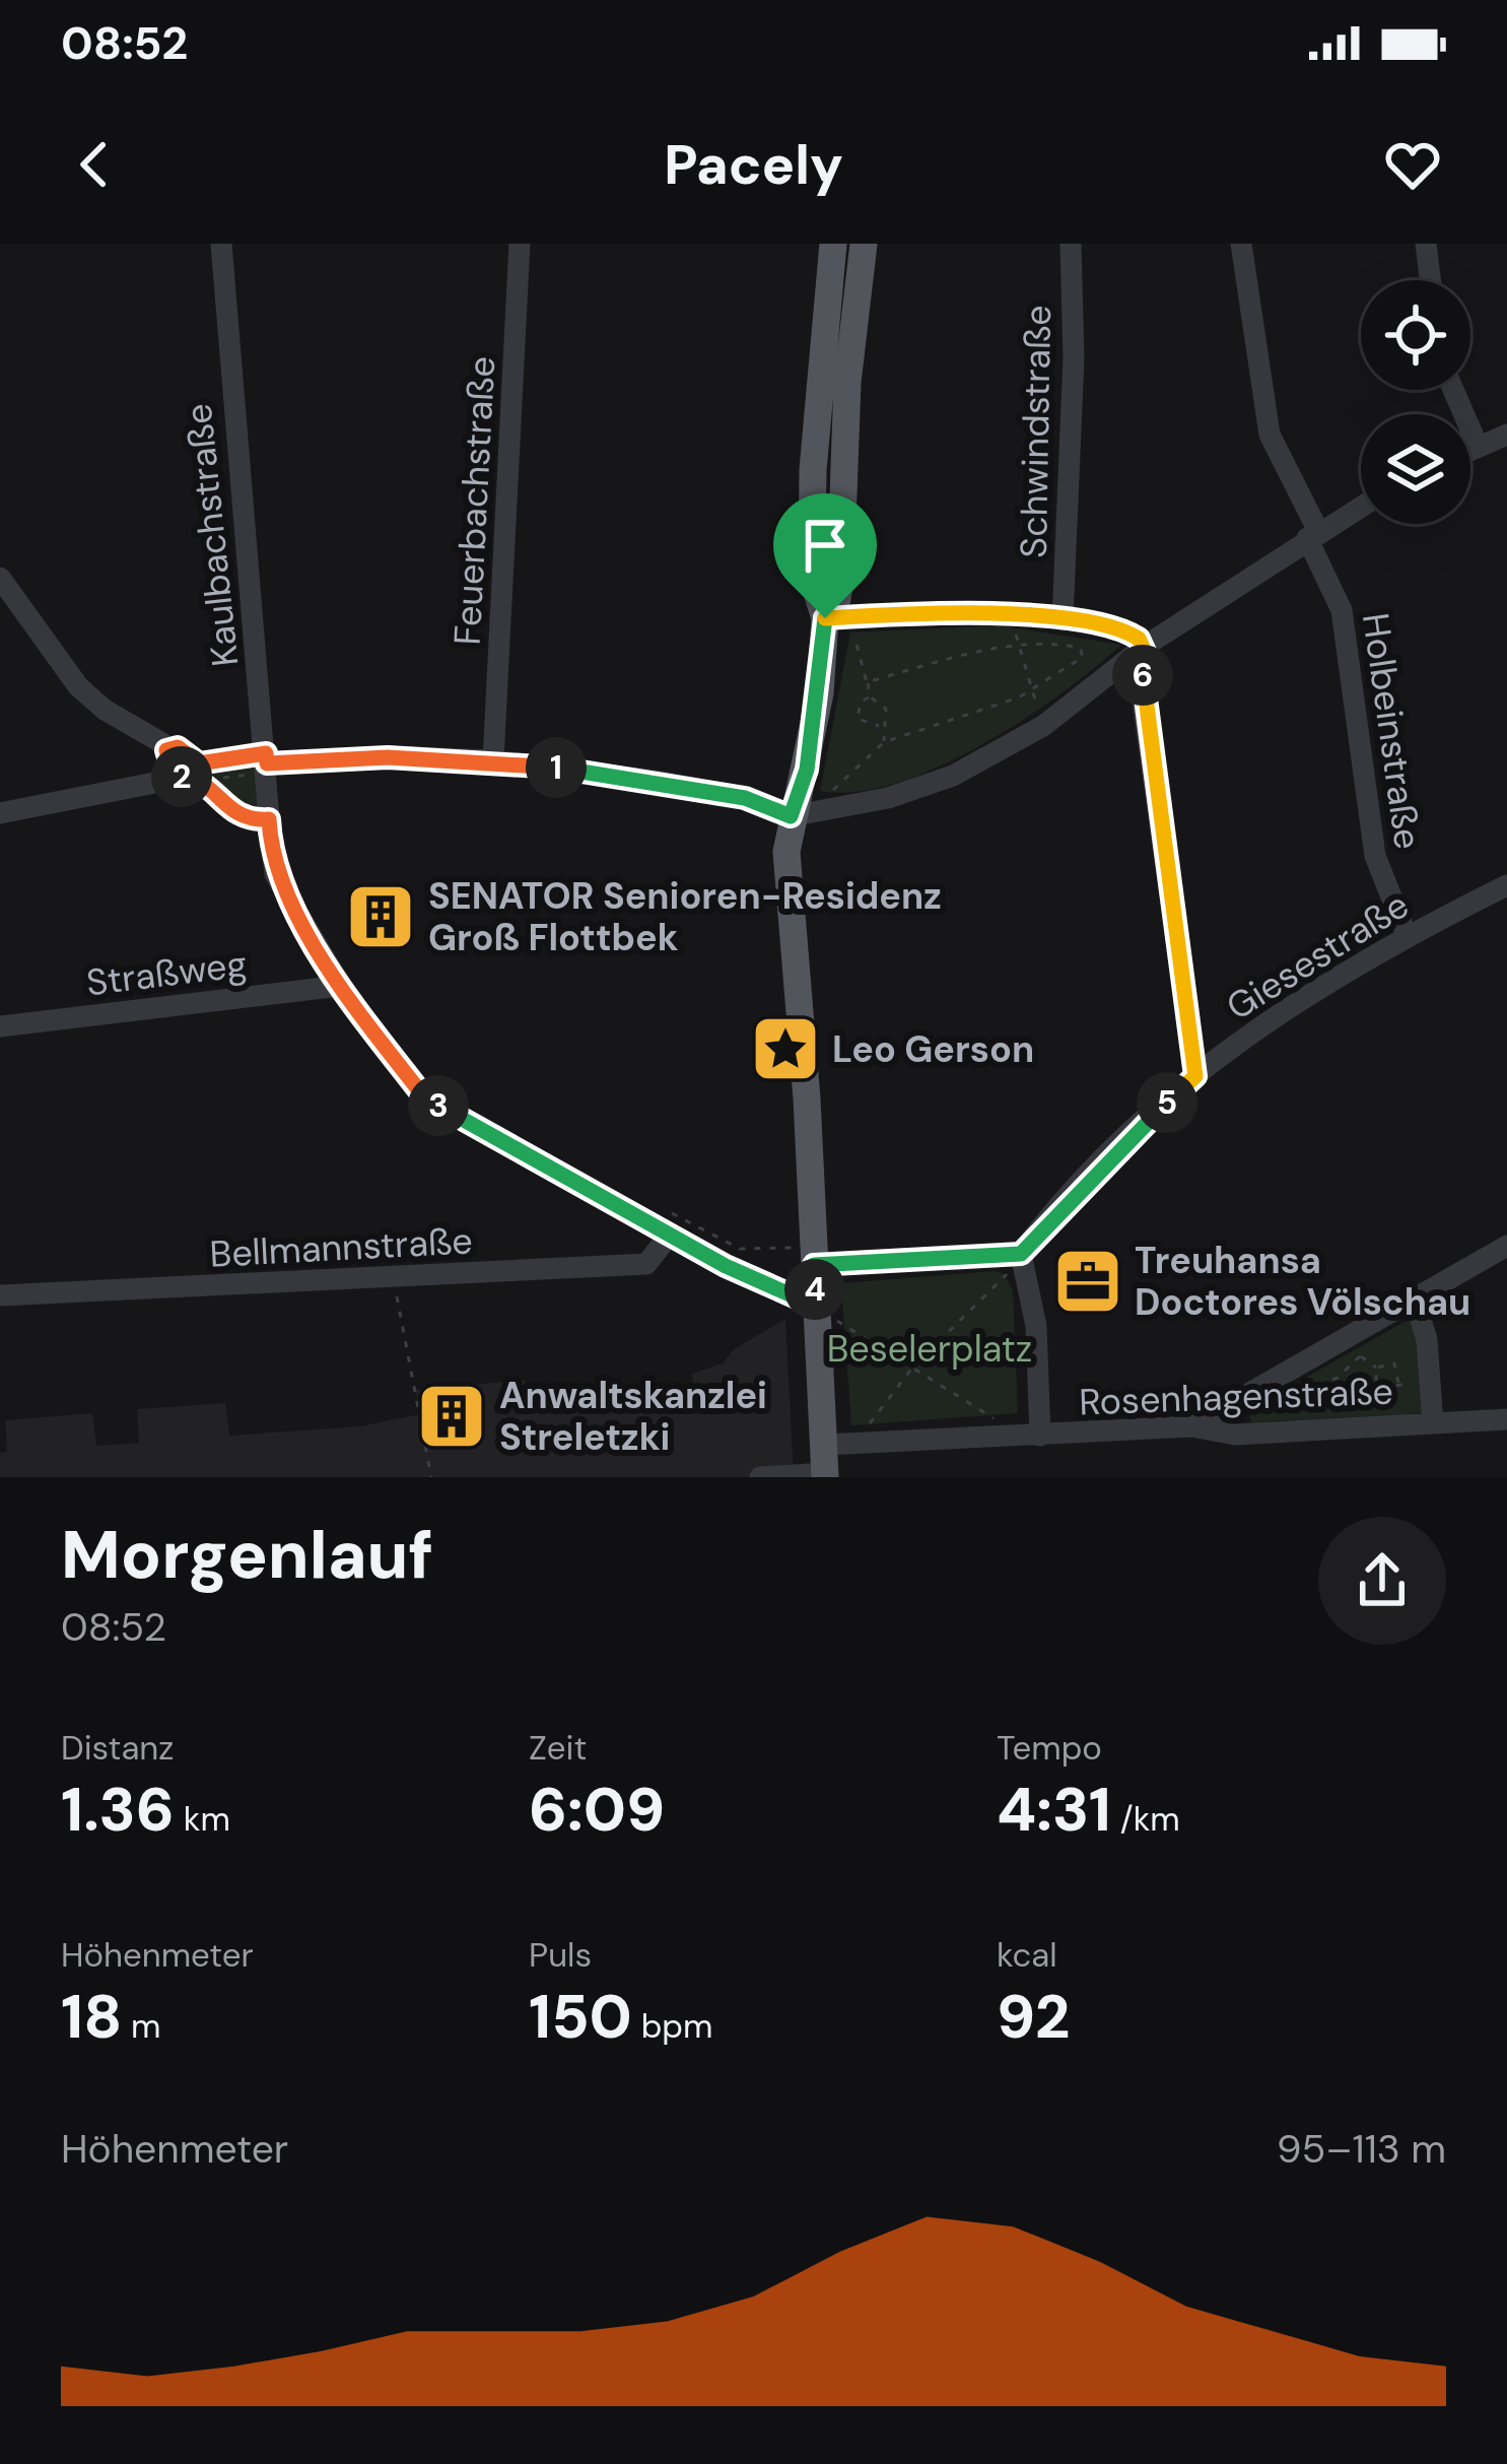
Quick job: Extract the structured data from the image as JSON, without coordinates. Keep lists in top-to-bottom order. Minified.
{"streets":{"street":["Schwindstraße","Feuerbachstraße","Kaulbachstraße","Holbeinstraße","Giesestraße","Straßweg","Bellmannstraße","Rosenhagenstraße"]},"crossings":[["Kaulbachstraße","Straßweg"],["Kaulbachstraße","Bellmannstraße"],["Holbeinstraße","Giesestraße"]],"parks":["Beselerplatz"],"places":{"building":["SENATOR Senioren-Residenz Groß Flottbek","Anwaltskanzlei Streletzki"],"place":["Leo Gerson"],"office":["Treuhansa Doctores Völschau"]},"page":{"status":"08:52","header":"Pacely","pins":["6","1","2","5","3","4"],"heading":["Morgenlauf","08:52"],"stats":[["Distanz","1.36 km"],["Zeit","6:09"],["Tempo","4:31 /km"],["Höhenmeter","18 m"],["Puls","150 bpm"],["kcal","92"]],"chart":["Höhenmeter","95–113 m"]}}
